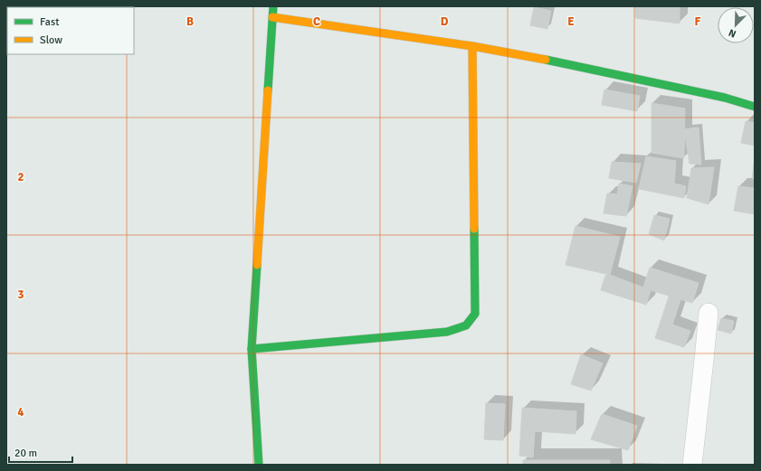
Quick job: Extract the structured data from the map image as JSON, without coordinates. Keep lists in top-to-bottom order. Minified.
{"legend":["Fast","Slow"],"scale_bar":"20 m","north":"bottom left","grid":{"columns":["B","C","D","E","F"],"rows":["2","3","4"]}}
